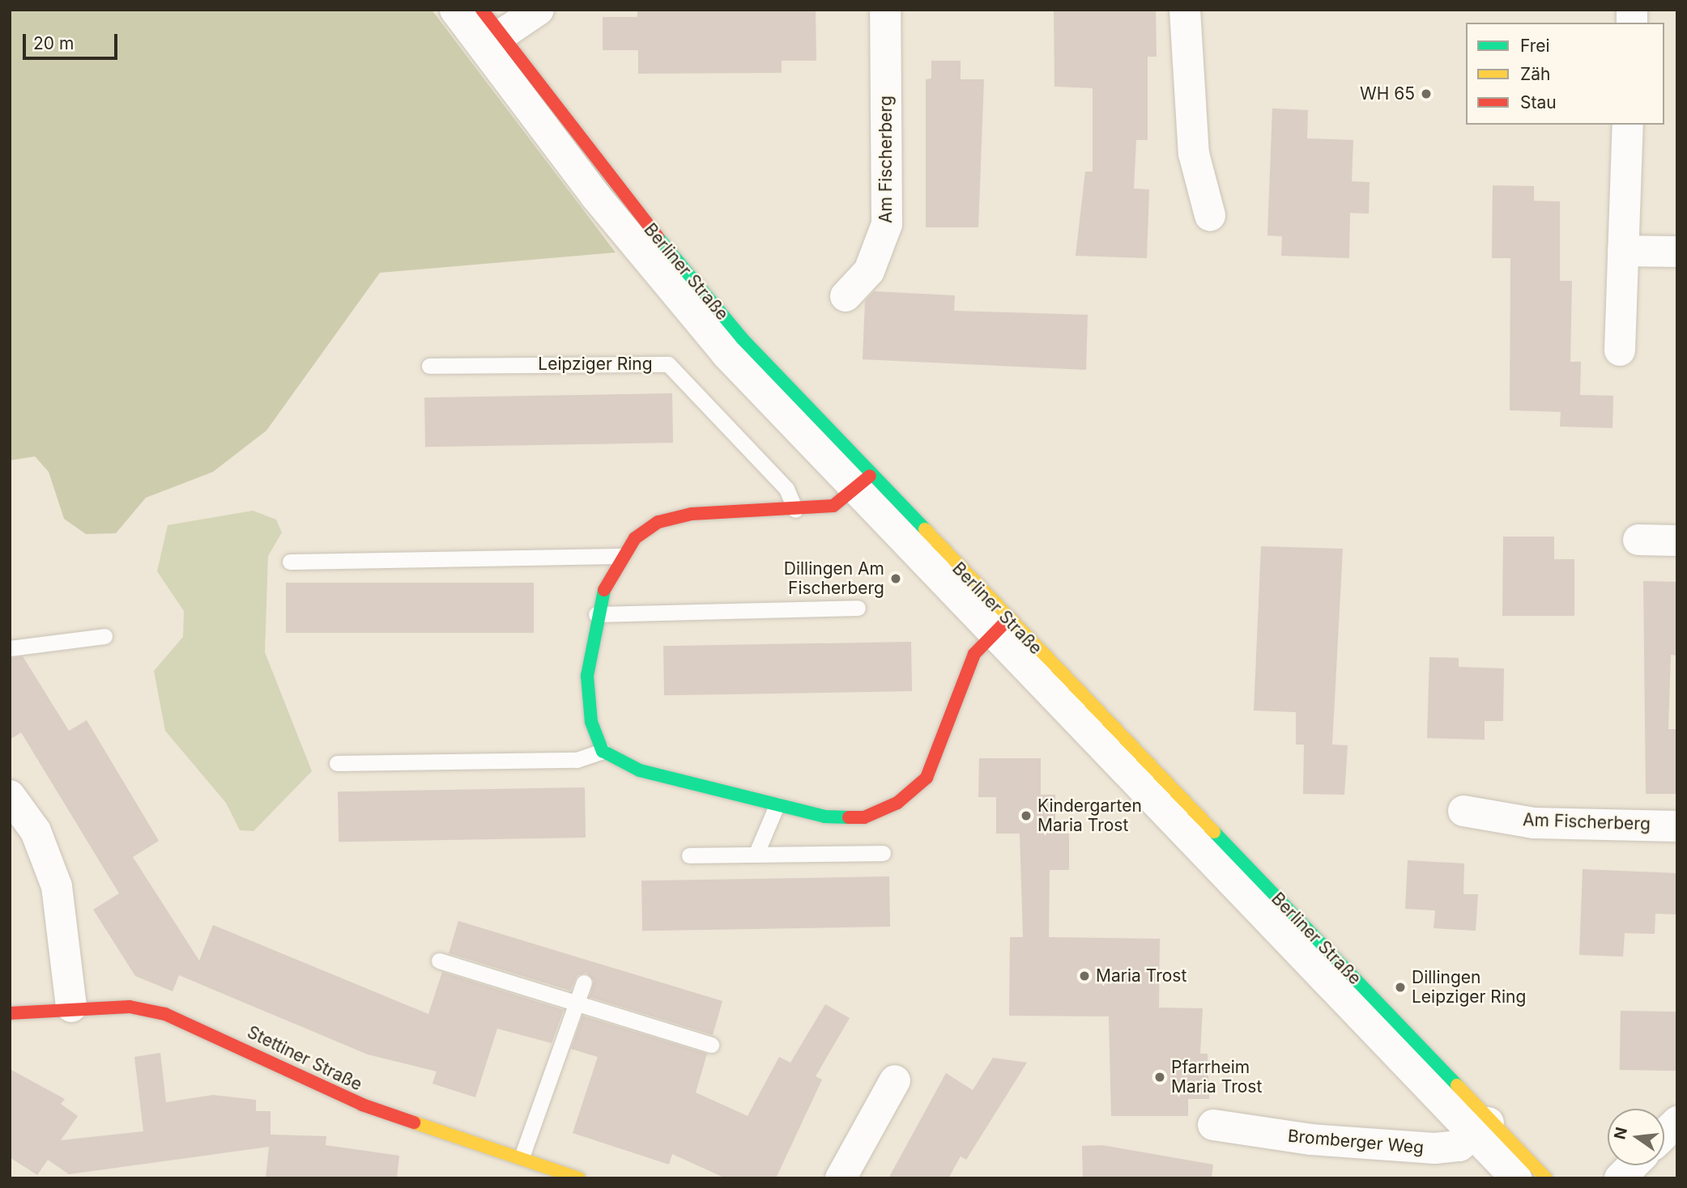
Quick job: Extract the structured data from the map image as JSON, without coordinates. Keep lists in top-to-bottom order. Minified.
{"streets":{"street":["Am Fischerberg","Berliner Straße","Stettiner Straße","Bromberger Weg"],"lane":["Leipziger Ring"]},"crossings":[["Berliner Straße","Bromberger Weg"]],"places":["WH 65","Dillingen Am Fischerberg","Kindergarten Maria Trost","Maria Trost","Dillingen Leipziger Ring","Pfarrheim Maria Trost"],"legend":["Frei","Zäh","Stau"],"scale_bar":"20 m","north":"left"}
